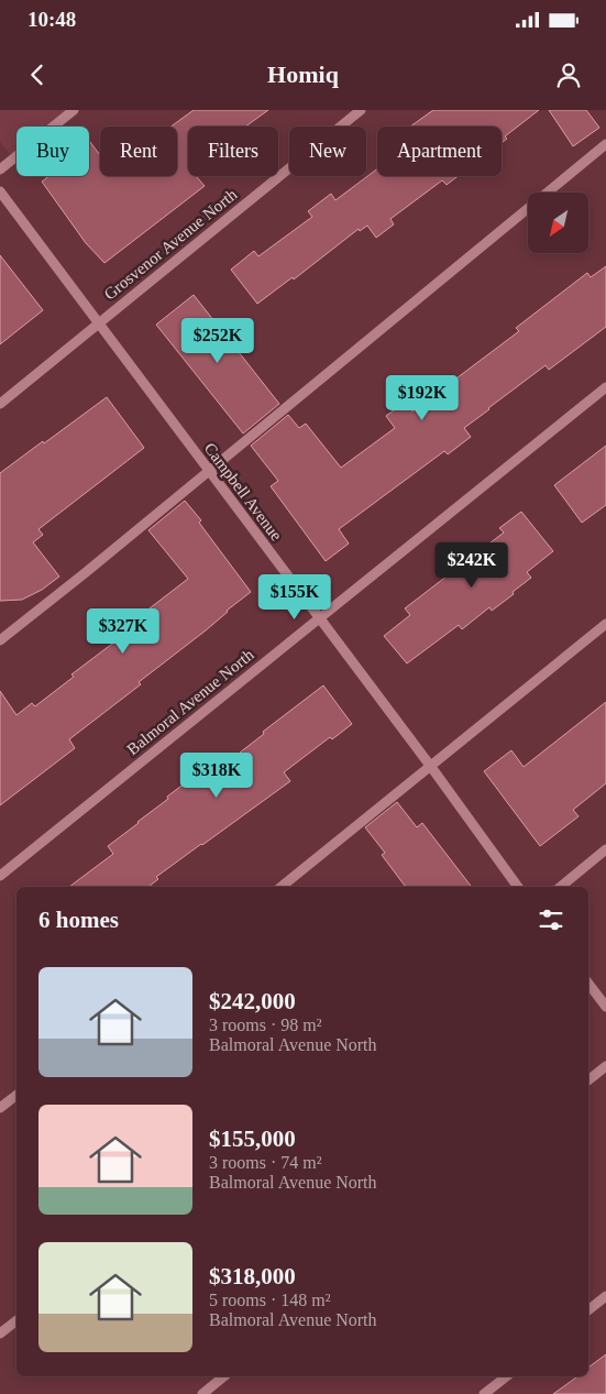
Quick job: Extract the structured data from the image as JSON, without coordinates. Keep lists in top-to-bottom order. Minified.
{"streets":{"street":["Grosvenor Avenue North","Campbell Avenue","Balmoral Avenue North"]},"crossings":[["Grosvenor Avenue North","Campbell Avenue"],["Campbell Avenue","Balmoral Avenue North"]],"north":"bottom left","page":{"status":"10:48","header":"Homiq","chip":["Buy","Rent","Filters","New","Apartment"],"price":["$252K","$192K","$242K","$155K","$327K","$318K"],"heading":"6 homes","list":[{"name":"$242,000","note":"3 rooms · 98 m² · Balmoral Avenue North"},{"name":"$155,000","note":"3 rooms · 74 m² · Balmoral Avenue North"},{"name":"$318,000","note":"5 rooms · 148 m² · Balmoral Avenue North"}]}}
